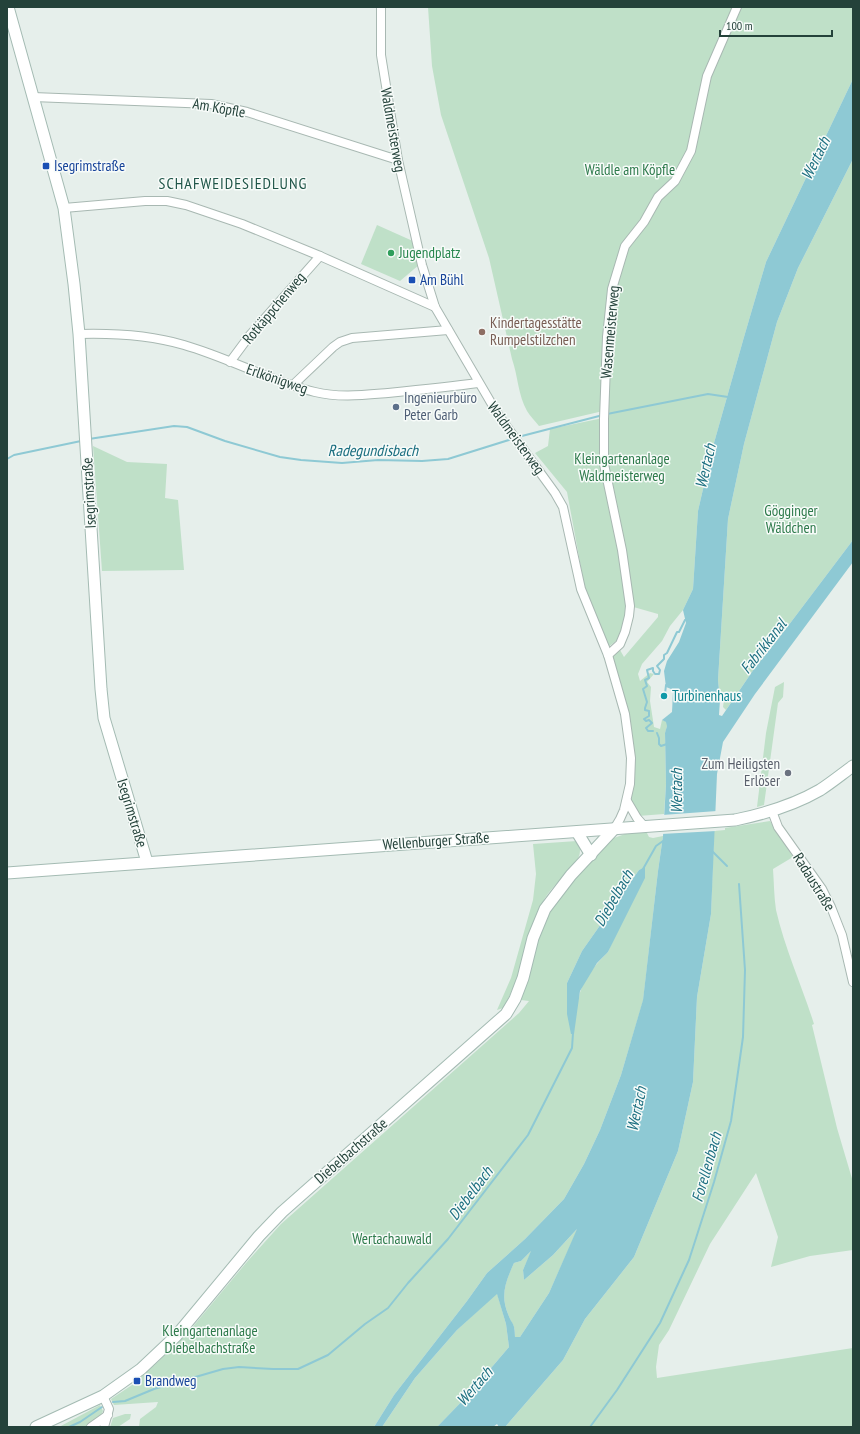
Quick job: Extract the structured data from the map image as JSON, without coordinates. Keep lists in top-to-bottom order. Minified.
{"streets":{"street":["Am Köpfle","Waldmeisterweg","Rotkäppchenweg","Wasenmeisterweg","Erlkönigweg","Isegrimstraße","Wellenburger Straße","Radaustraße","Diebelbachstraße"]},"crossings":[["Am Köpfle","Waldmeisterweg"],["Am Köpfle","Isegrimstraße"],["Waldmeisterweg","Wasenmeisterweg"],["Waldmeisterweg","Erlkönigweg"],["Waldmeisterweg","Wellenburger Straße"],["Waldmeisterweg","Diebelbachstraße"],["Rotkäppchenweg","Erlkönigweg"],["Erlkönigweg","Isegrimstraße"],["Isegrimstraße","Wellenburger Straße"],["Wellenburger Straße","Radaustraße"],["Wellenburger Straße","Diebelbachstraße"]],"districts":["SCHAFWEIDESIEDLUNG"],"water":["Wertach","Radegundisbach","Fabrikkanal","Diebelbach","Forellenbach"],"parks":["Wäldle am Köpfle","Kleingartenanlage Waldmeisterweg","Gögginger Wäldchen","Wertachauwald","Kleingartenanlage Diebelbachstraße"],"places":{"transit":["Isegrimstraße","Am Bühl","Brandweg"],"other":["Jugendplatz","Kindertagesstätte Rumpelstilzchen","Ingenieurbüro Peter Garb","Turbinenhaus","Zum Heiligsten Erlöser"]},"scale_bar":"100 m"}
